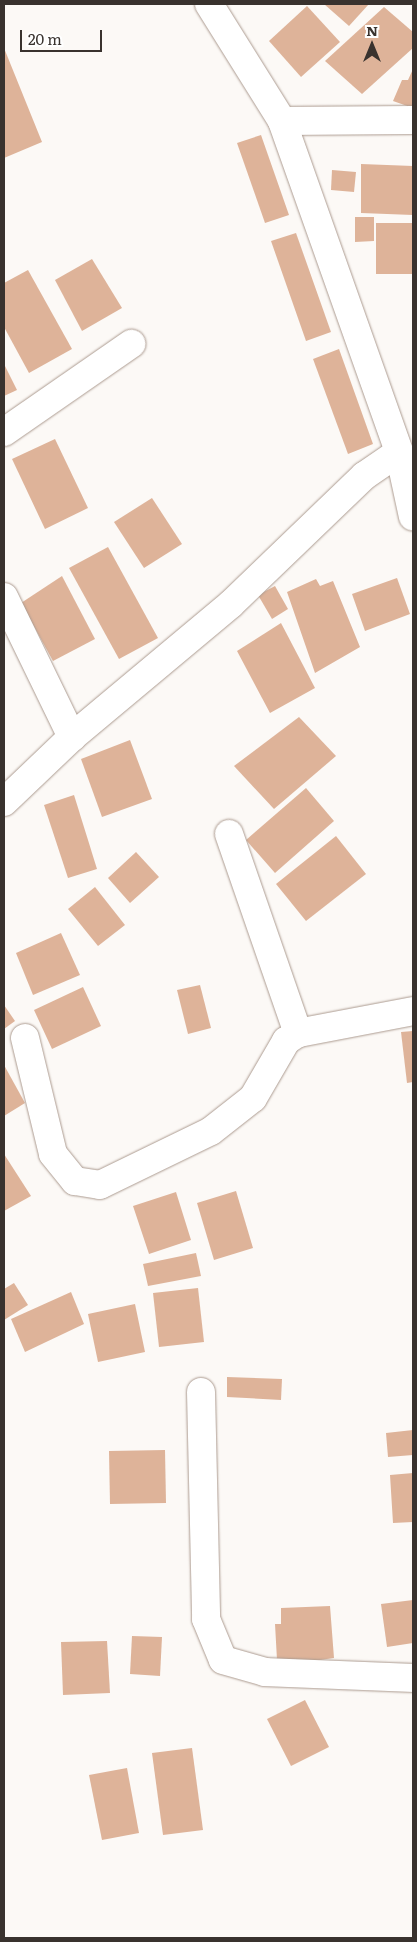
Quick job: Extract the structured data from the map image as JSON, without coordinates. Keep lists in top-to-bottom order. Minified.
{"scale_bar":"20 m","north":"top"}
